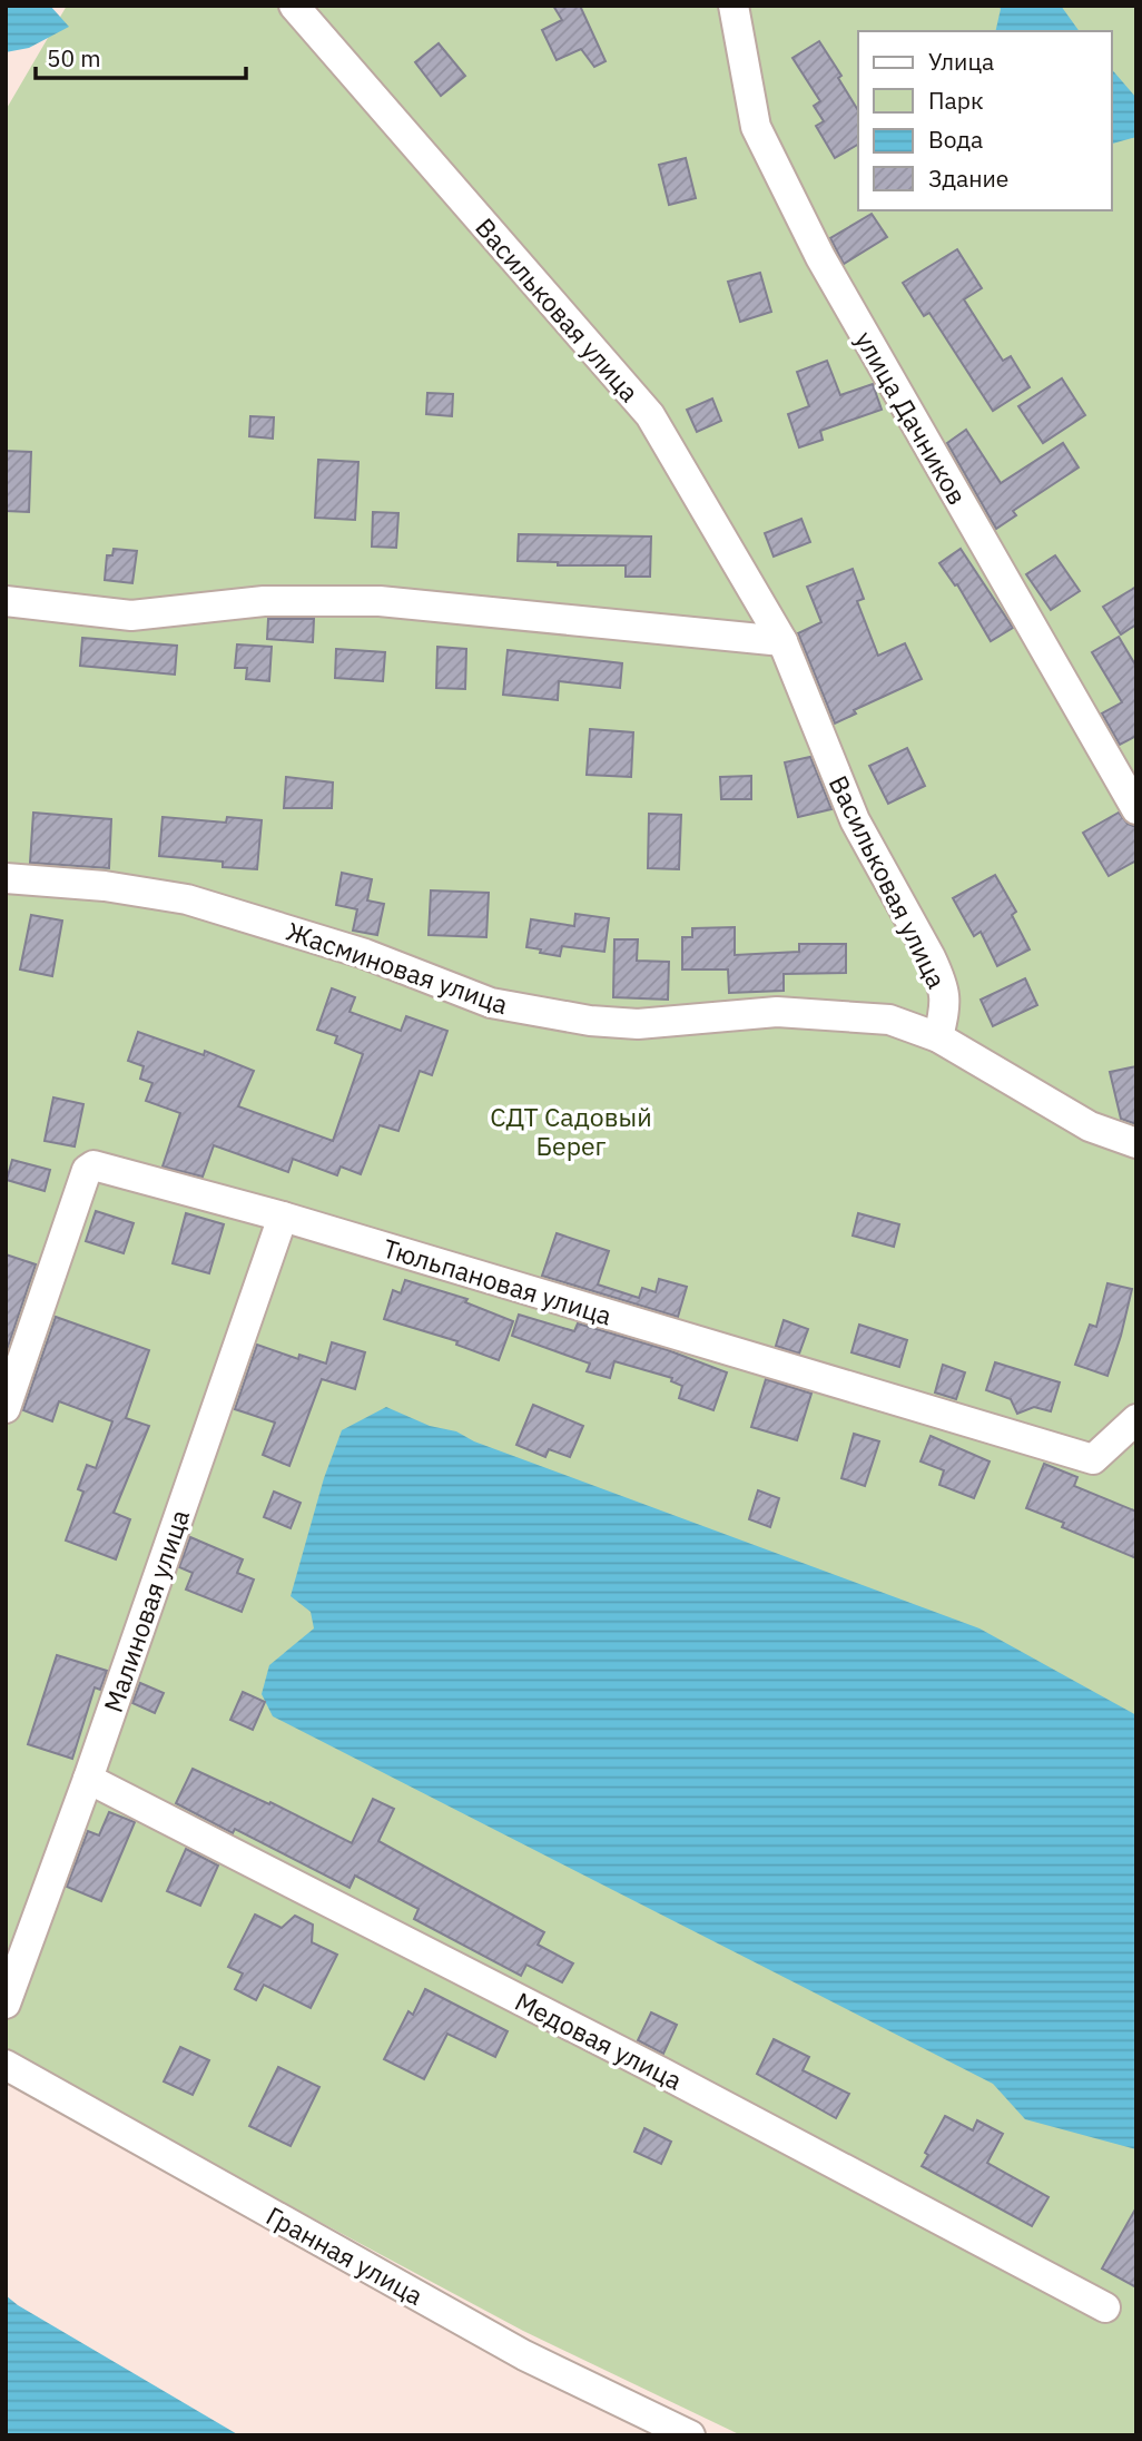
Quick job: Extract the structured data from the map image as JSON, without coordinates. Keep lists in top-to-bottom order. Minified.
{"streets":{"street":["Васильковая улица","улица Дачников","Жасминовая улица","Тюльпановая улица","Малиновая улица","Медовая улица","Гранная улица"]},"crossings":[["Васильковая улица","Жасминовая улица"],["Тюльпановая улица","Малиновая улица"],["Малиновая улица","Медовая улица"]],"parks":["СДТ Садовый Берег"],"legend":["Улица","Парк","Вода","Здание"],"scale_bar":"50 m"}
